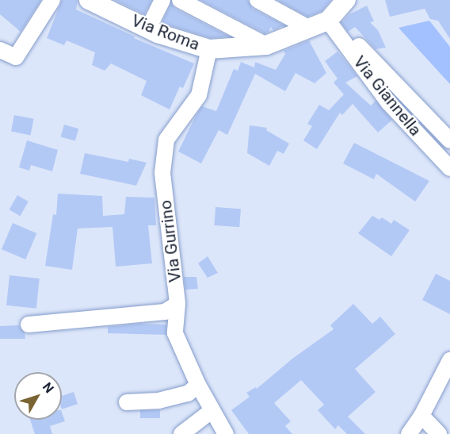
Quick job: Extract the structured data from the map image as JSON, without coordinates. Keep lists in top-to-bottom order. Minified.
{"streets":{"street":["Via Roma","Via Giannella","Via Gurrino"]},"crossings":[["Via Roma","Via Giannella"],["Via Roma","Via Gurrino"]],"north":"top right"}
